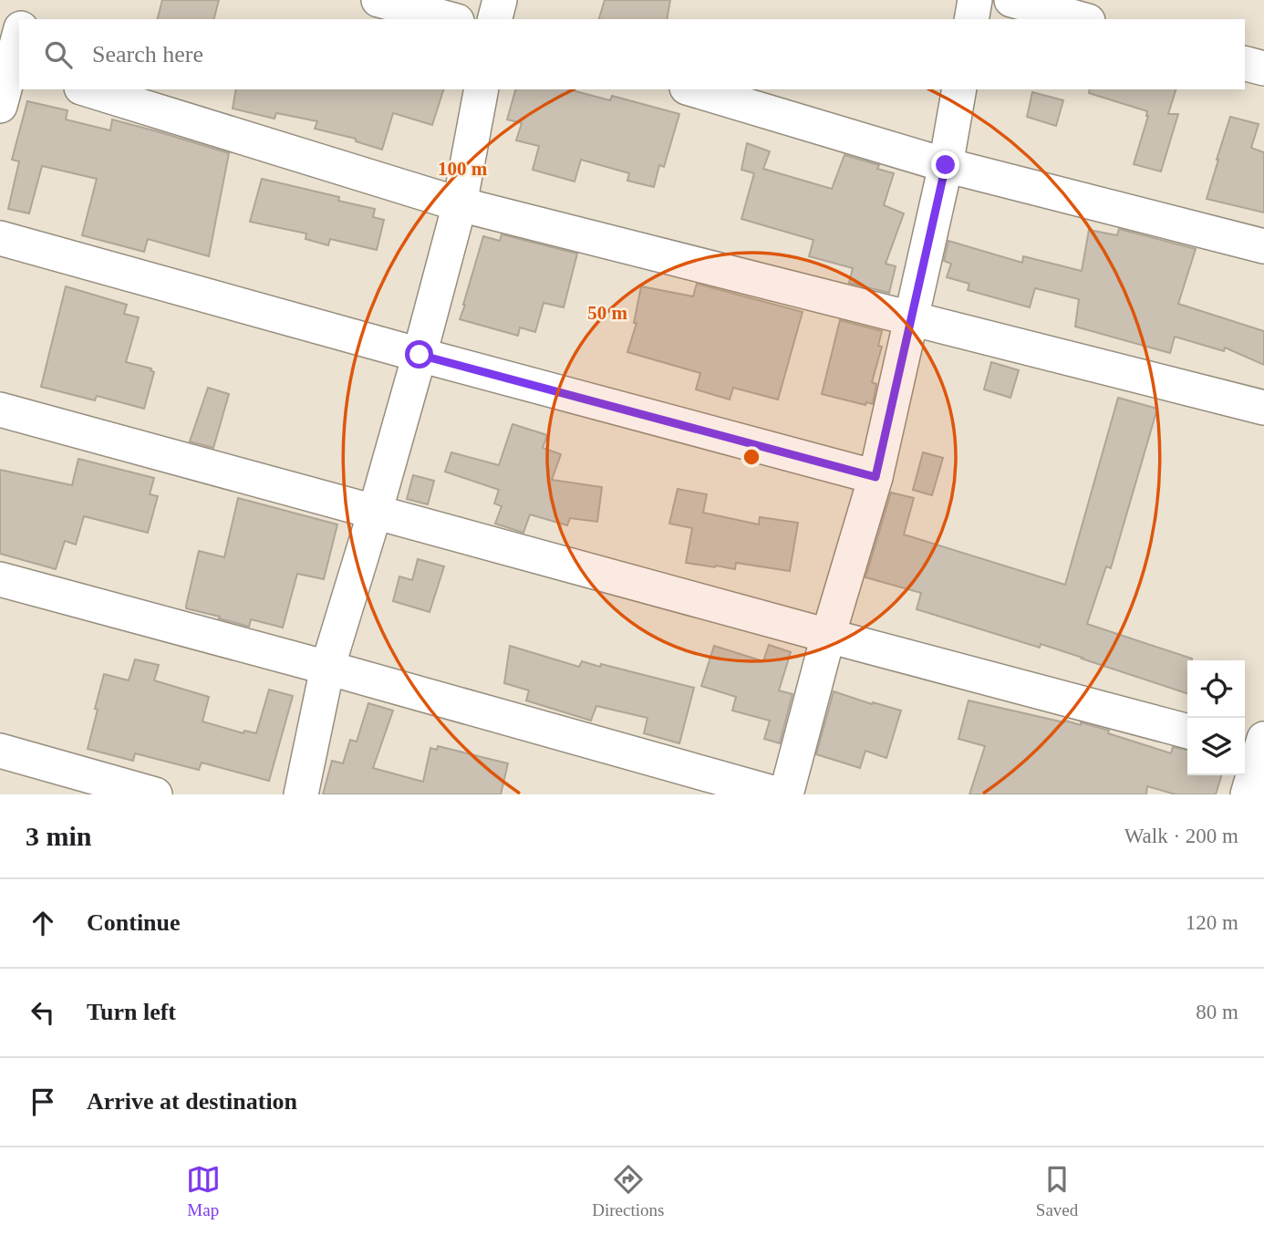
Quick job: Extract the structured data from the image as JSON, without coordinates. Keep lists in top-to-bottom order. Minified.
{"page":{"search":"Search here","heading":["3 min","Walk · 200 m"],"list":[["Continue","120 m"],["Turn left","80 m"],"Arrive at destination"],"nav":["Map","Directions","Saved"]},"rings":["100 m","50 m"]}
